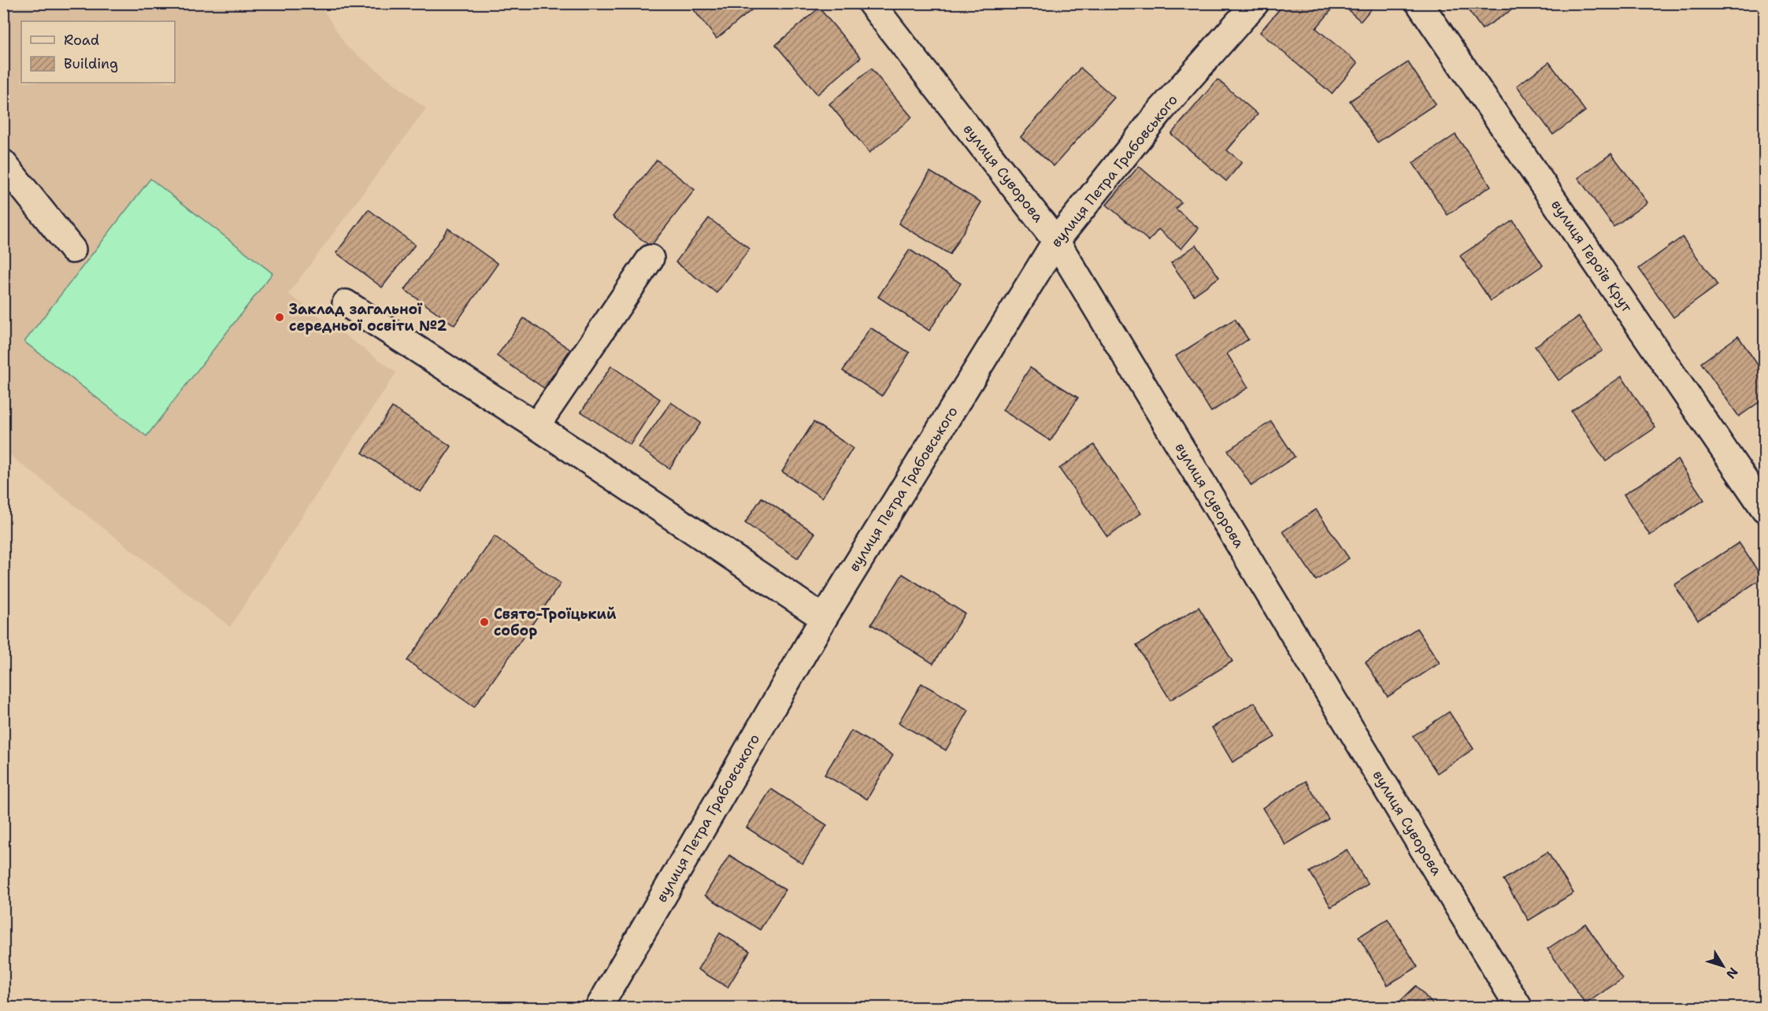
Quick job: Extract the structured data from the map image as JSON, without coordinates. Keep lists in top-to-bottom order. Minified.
{"streets":{"street":["вулиця Петра Грабовського","вулиця Суворова","вулиця Героїв Крут"]},"crossings":[["вулиця Петра Грабовського","вулиця Суворова"]],"places":["Заклад загальної середньої освіти №2","Свято-Троїцький собор"],"legend":["Road","Building"],"north":"bottom right"}
